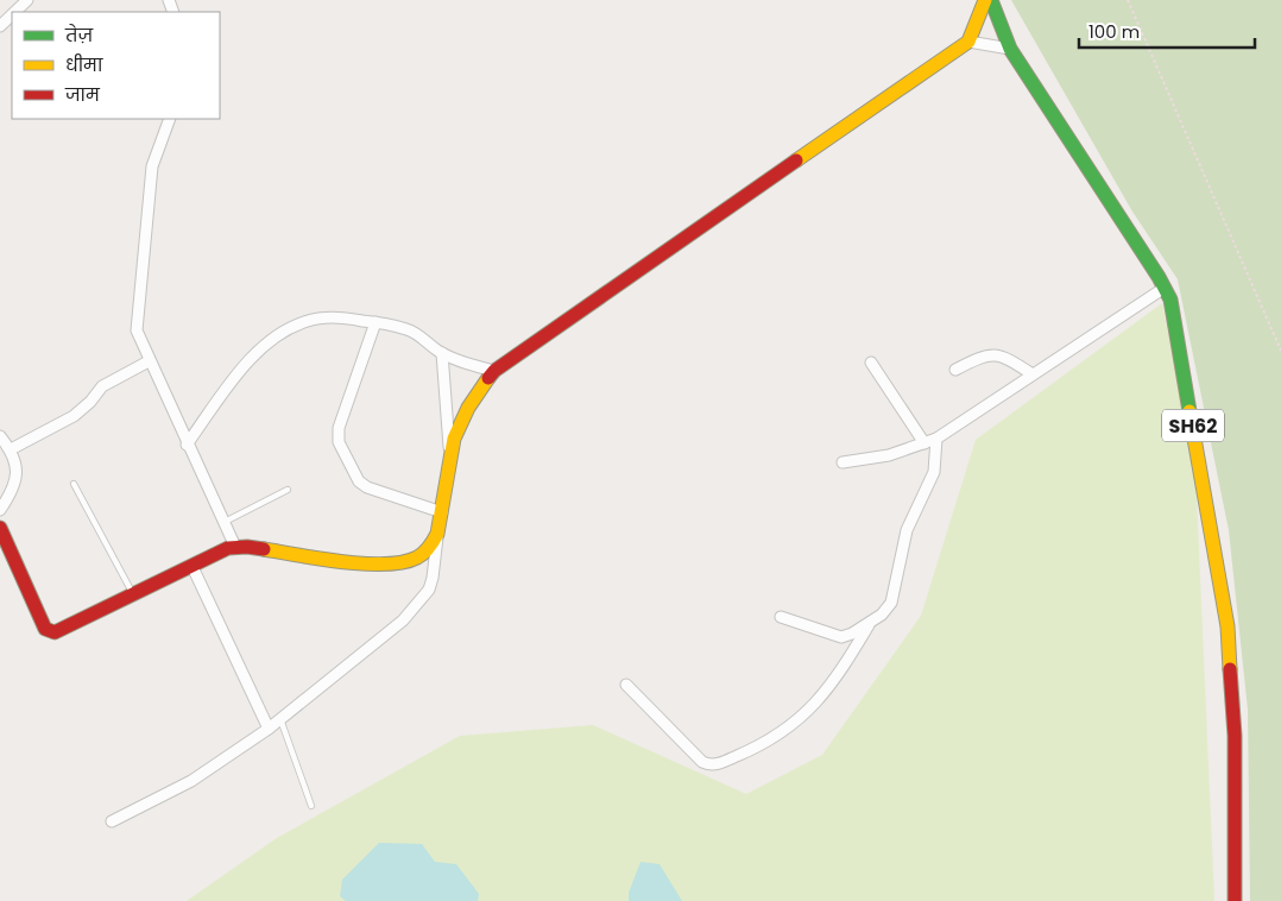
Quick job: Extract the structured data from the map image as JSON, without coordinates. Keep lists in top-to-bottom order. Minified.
{"streets":{"street":["SH62"]},"legend":["तेज़","धीमा","जाम"],"scale_bar":"100 m"}
